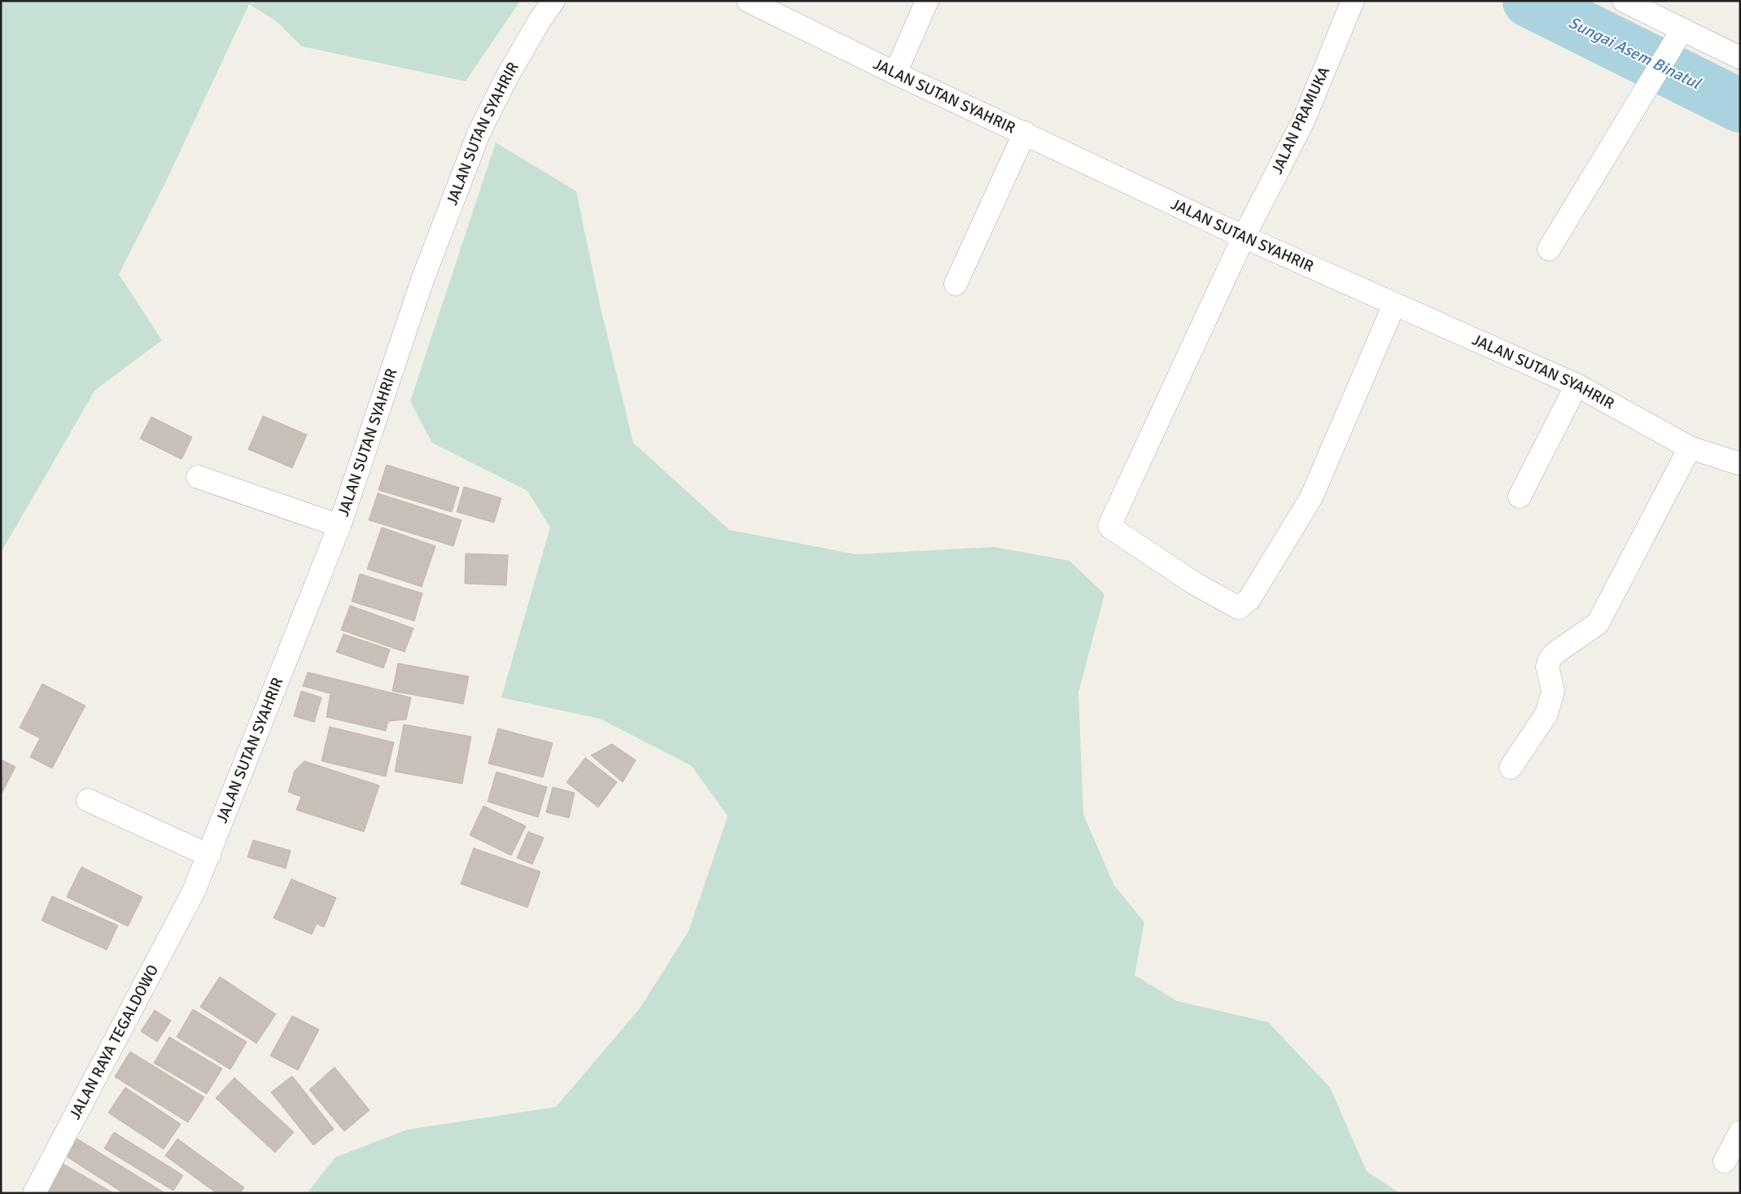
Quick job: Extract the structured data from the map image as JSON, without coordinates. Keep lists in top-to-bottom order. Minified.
{"streets":{"street":["JALAN SUTAN SYAHRIR","JALAN PRAMUKA","JALAN RAYA TEGALDOWO"]},"crossings":[["JALAN SUTAN SYAHRIR","JALAN PRAMUKA"],["JALAN SUTAN SYAHRIR","JALAN RAYA TEGALDOWO"]],"water":["Sungai Asem Binatul"]}
